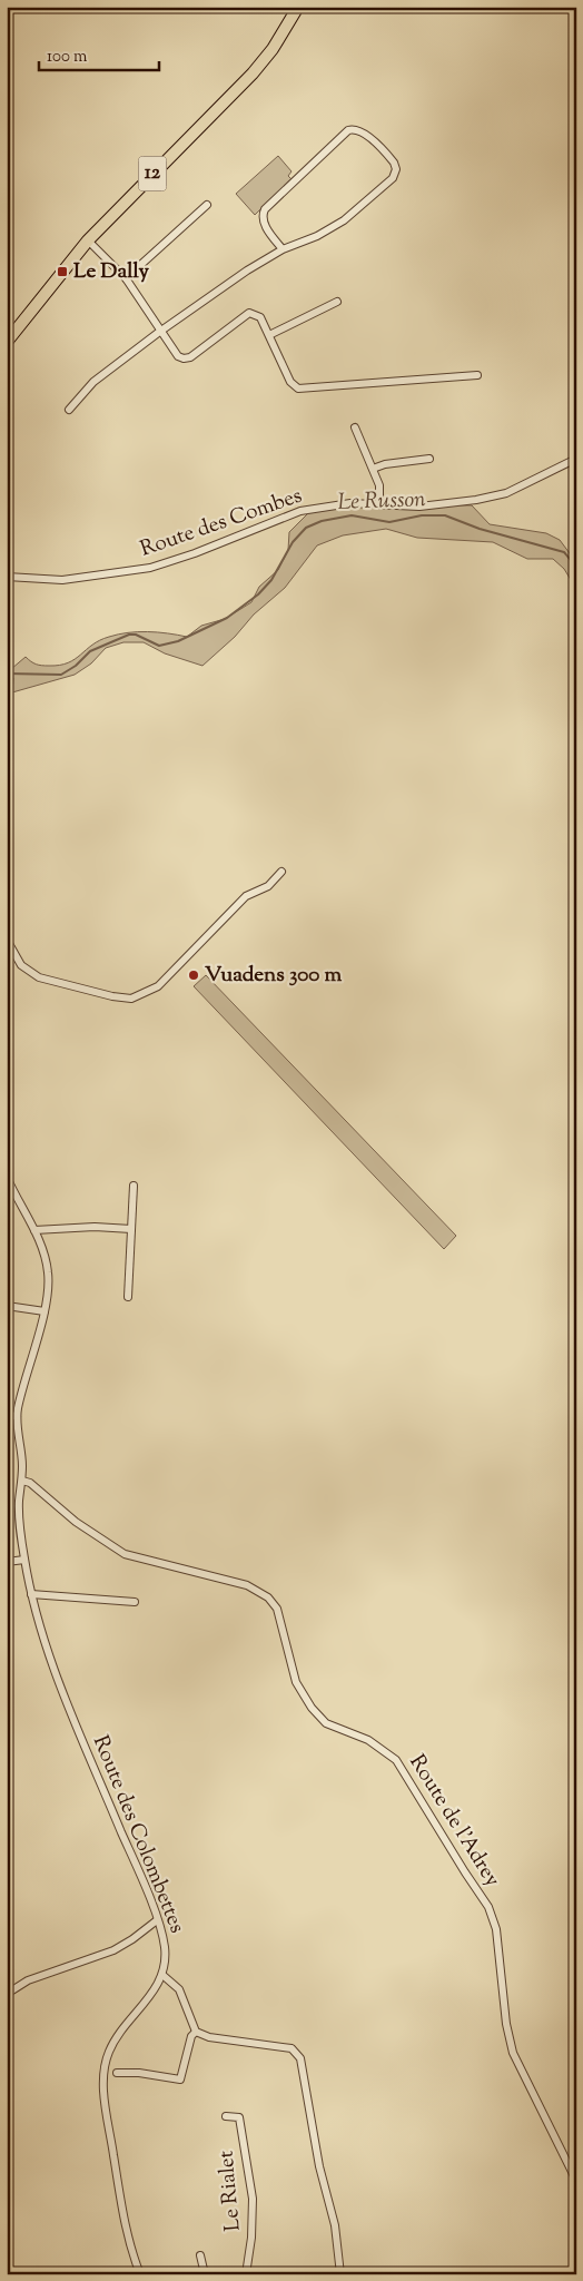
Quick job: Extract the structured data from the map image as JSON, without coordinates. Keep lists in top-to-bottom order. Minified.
{"streets":{"main road":["12"],"street":["Route des Combes","Route de l'Adrey","Route des Colombettes","Le Rialet"]},"crossings":[["Route de l'Adrey","Route des Colombettes"]],"water":["Le Russon"],"places":{"transit":["Le Dally"],"other":["Vuadens 300 m"]},"scale_bar":"100 m"}
